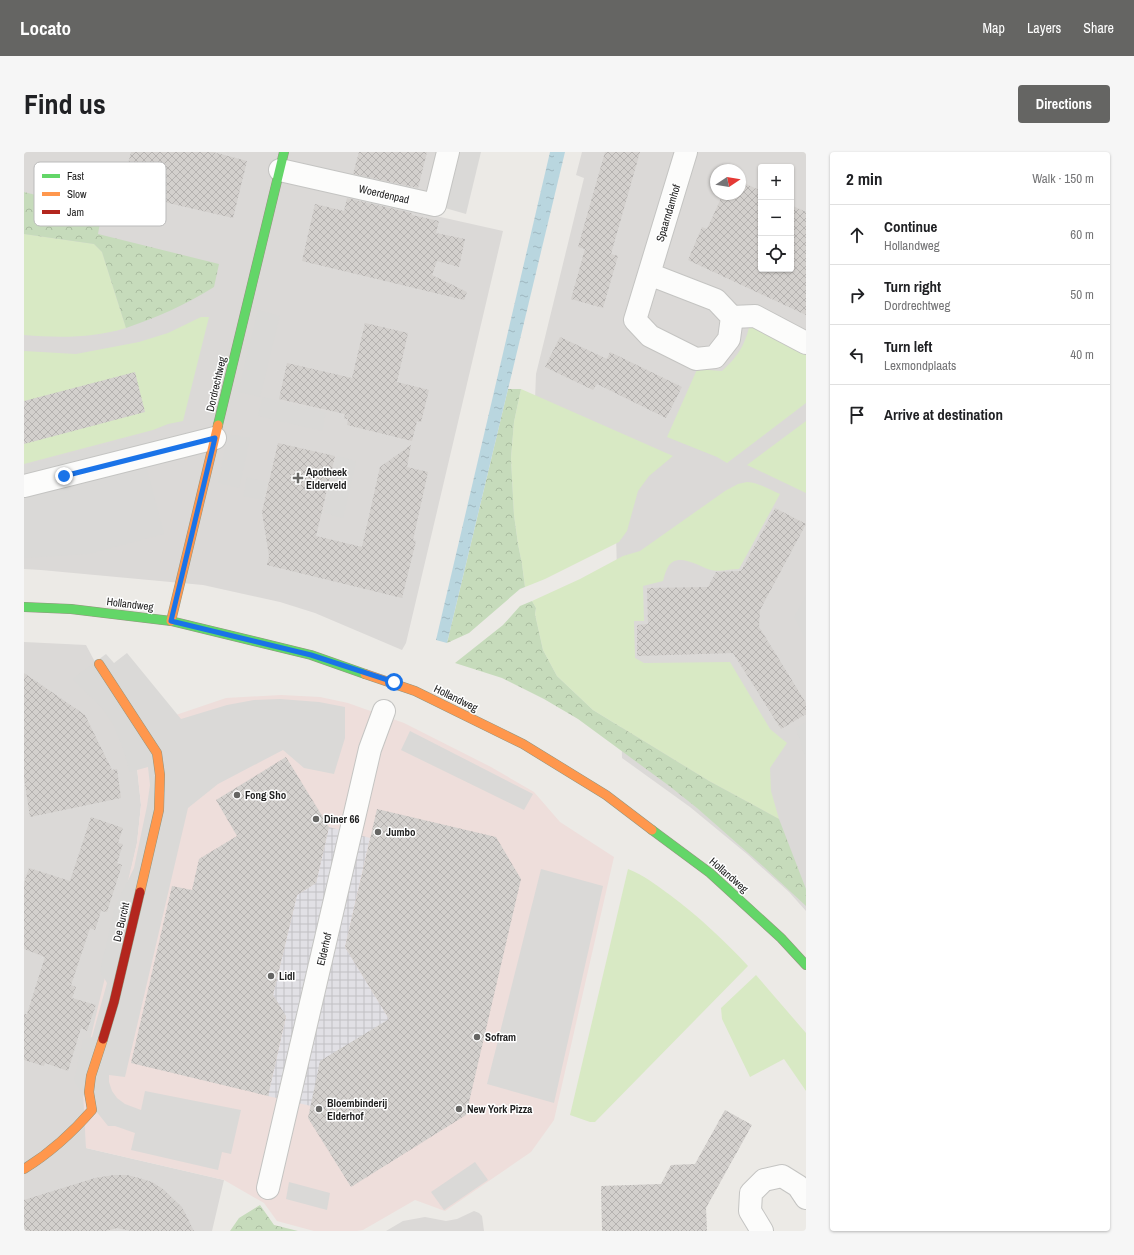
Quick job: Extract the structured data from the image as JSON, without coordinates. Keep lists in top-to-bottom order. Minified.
{"streets":{"street":["Woerdenpad","Spaarndamhof","Dordrechtweg","Hollandweg","De Burcht","Elderhof"]},"crossings":[["Woerdenpad","Dordrechtweg"],["Dordrechtweg","Hollandweg"]],"places":{"health":["Apotheek Elderveld"],"other":["Fong Sho","Diner 66","Jumbo","Lidl","Sofram","Bloembinderij Elderhof","New York Pizza"]},"legend":["Fast","Slow","Jam"],"north":"right","page":{"header":"Locato","nav":["Map","Layers","Share"],"title":"Find us","buttons":"Directions","heading":["2 min","Walk · 150 m"],"map_buttons":["+","−"],"list":[["Continue","Hollandweg","60 m"],["Turn right","Dordrechtweg","50 m"],["Turn left","Lexmondplaats","40 m"],"Arrive at destination"]}}
